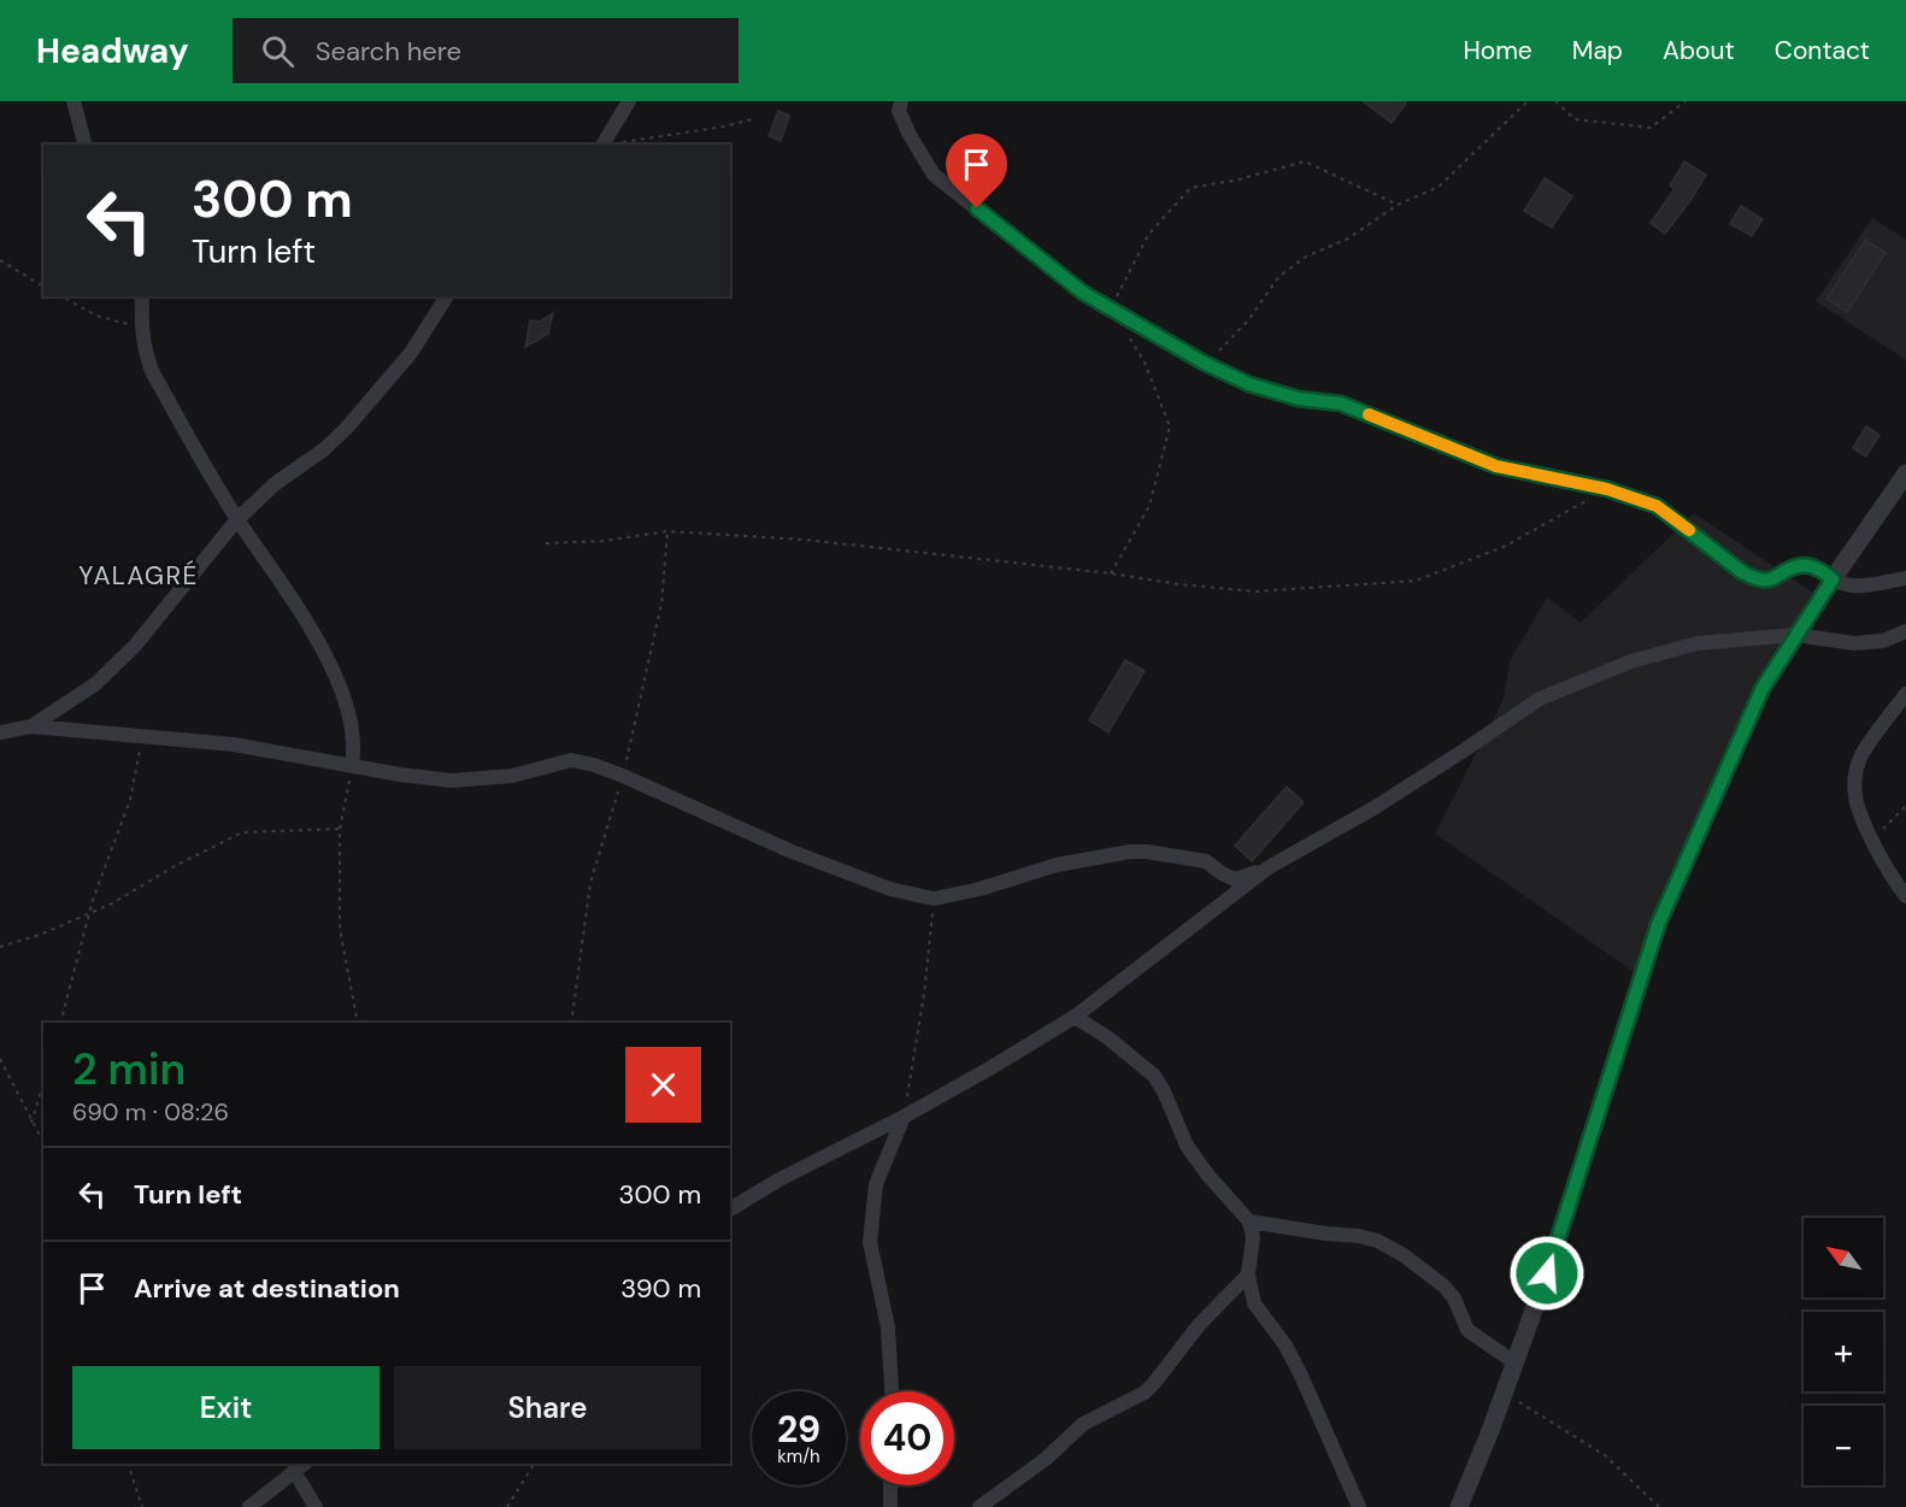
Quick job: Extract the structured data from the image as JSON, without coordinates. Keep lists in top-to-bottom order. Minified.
{"districts":["YALAGRÉ"],"north":"top left","page":{"header":"Headway","search":"Search here","nav":["Home","Map","About","Contact"],"turn":["300 m","Turn left"],"heading":["2 min","690 m · 08:26"],"list":[{"name":"Turn left","value":"300 m"},{"name":"Arrive at destination","value":"390 m"}],"map_buttons":["+","−"],"buttons":["Exit","Share"],"speed":"29 km/h","limit":"40"}}
